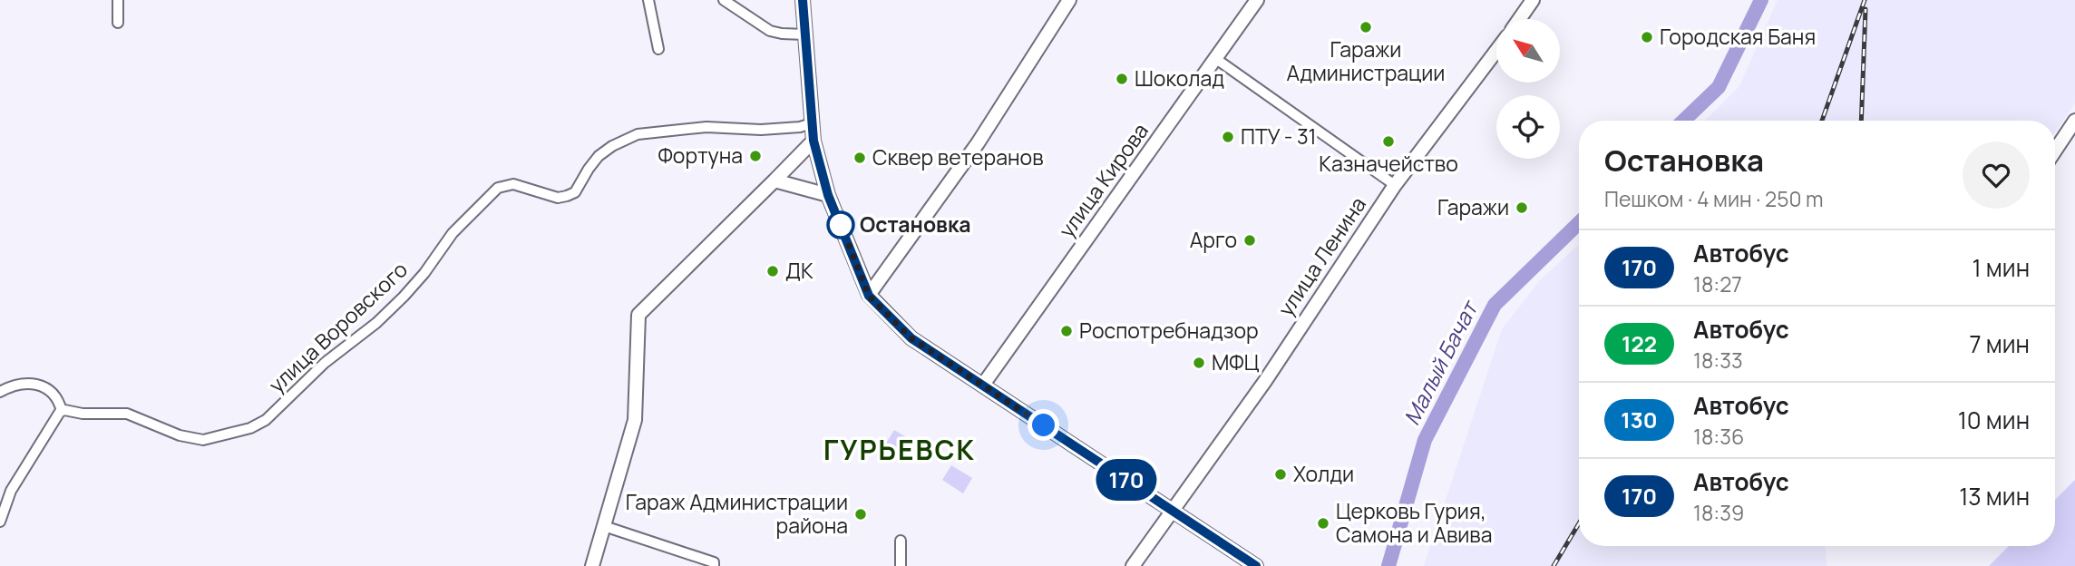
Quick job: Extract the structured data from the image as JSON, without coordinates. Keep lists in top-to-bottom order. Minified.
{"streets":{"street":["улица Кирова","улица Ленина","улица Воровского"]},"districts":["ГУРЬЕВСК"],"water":["Малый Бачат"],"places":["Гаражи Администрации","Городская Баня","Шоколад","ПТУ - 31","Казначейство","Фортуна","Сквер ветеранов","Гаражи","Остановка","Арго","ДК","Роспотребнадзор","МФЦ","Холди","Гараж Администрации района","Церковь Гурия, Самона и Авива"],"lines":["bus line 170"],"north":"top left","page":{"on_map":"170","heading":["Остановка","Пешком · 4 мин · 250 m"],"list":[{"mark":"170","name":"Автобус","note":"18:27","value":"1 мин"},{"mark":"122","name":"Автобус","note":"18:33","value":"7 мин"},{"mark":"130","name":"Автобус","note":"18:36","value":"10 мин"},{"mark":"170","name":"Автобус","note":"18:39","value":"13 мин"}]}}
